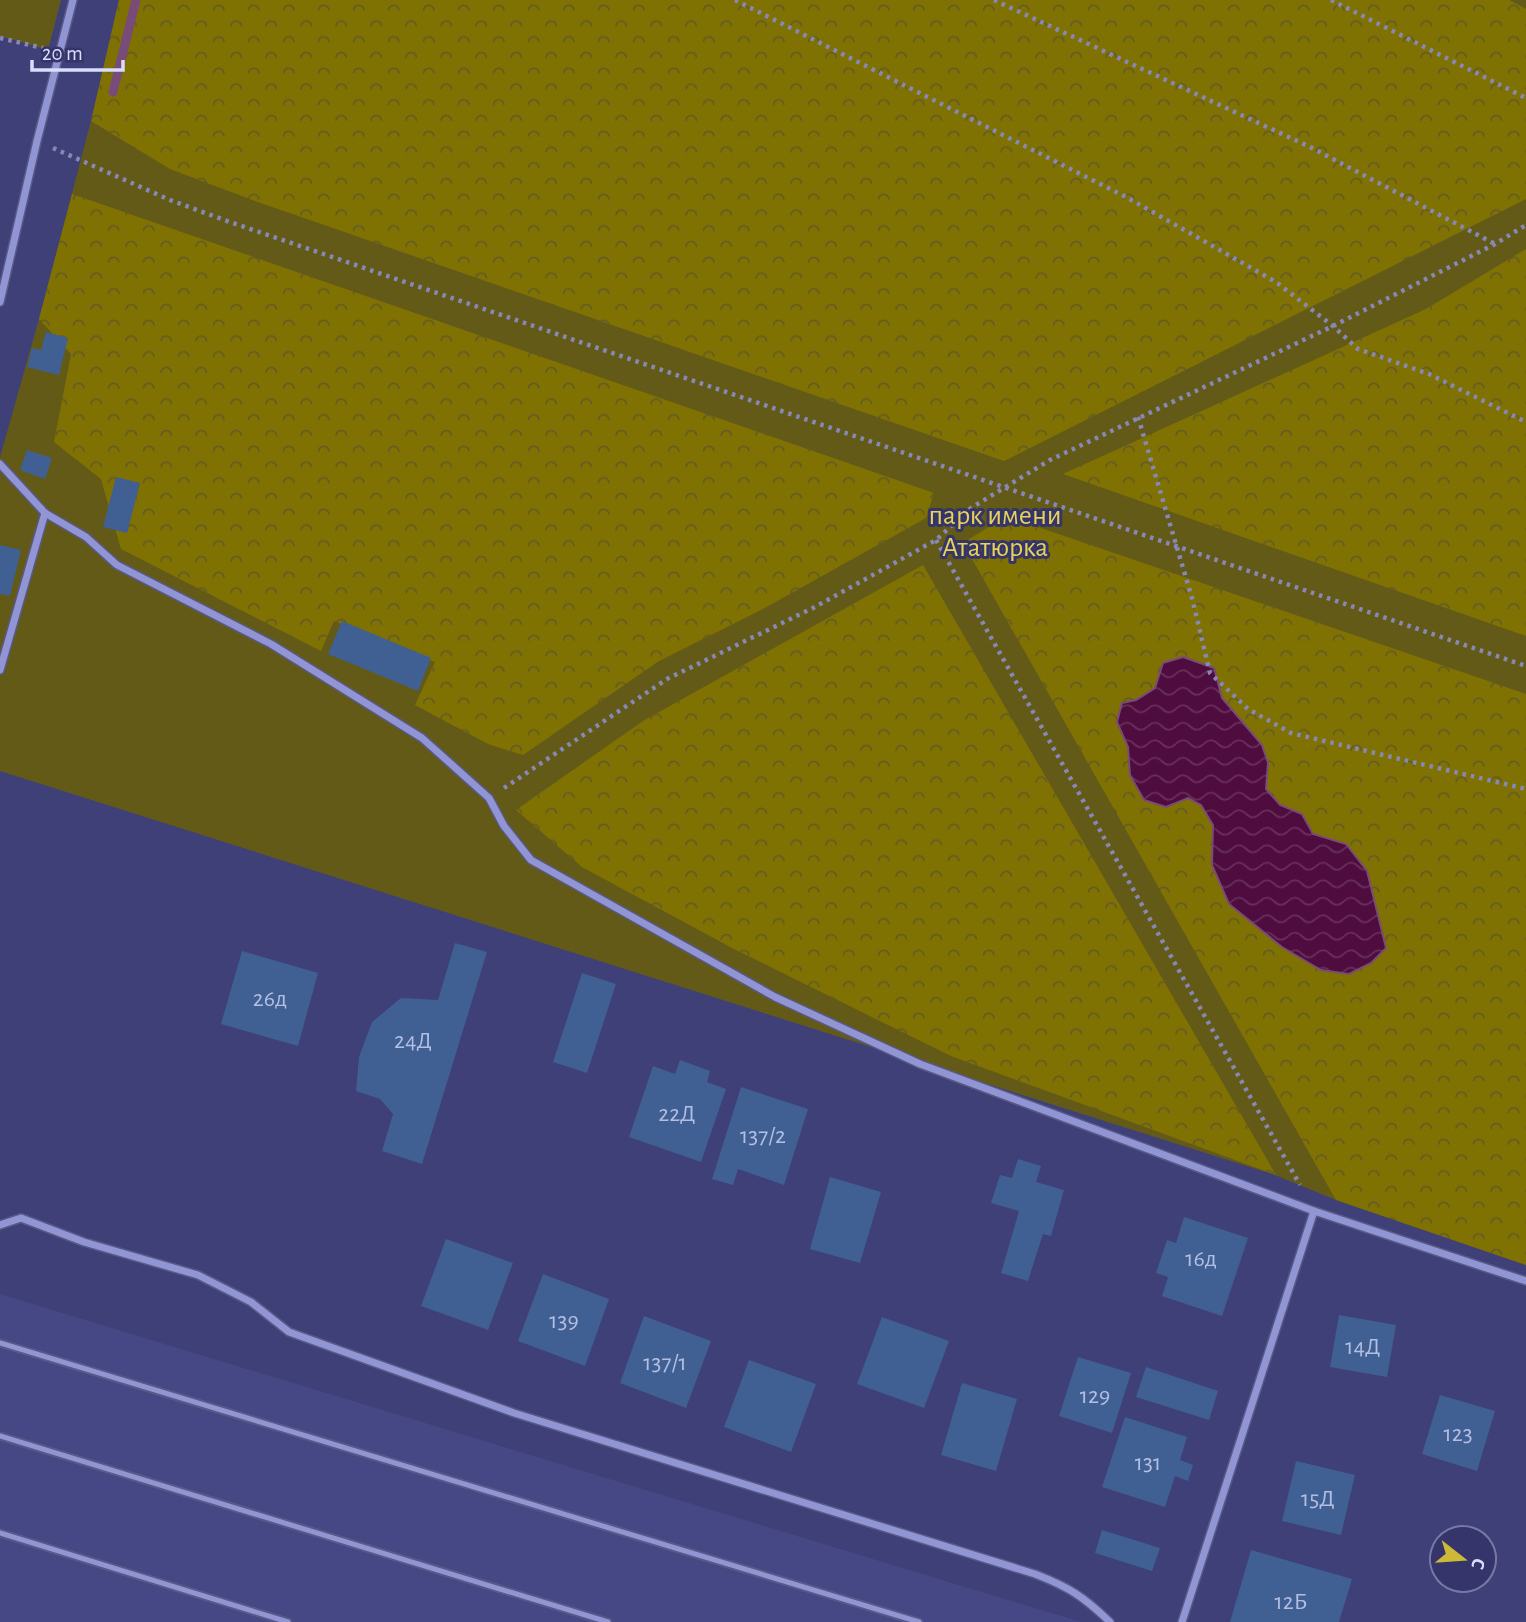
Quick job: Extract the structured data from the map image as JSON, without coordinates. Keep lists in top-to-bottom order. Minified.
{"parks":["парк имени Ататюрка"],"house_numbers":["26д","24Д","22Д","137/2","16д","139","14Д","137/1","129","123","131","15Д","12Б"],"scale_bar":"20 m","north":"right"}
